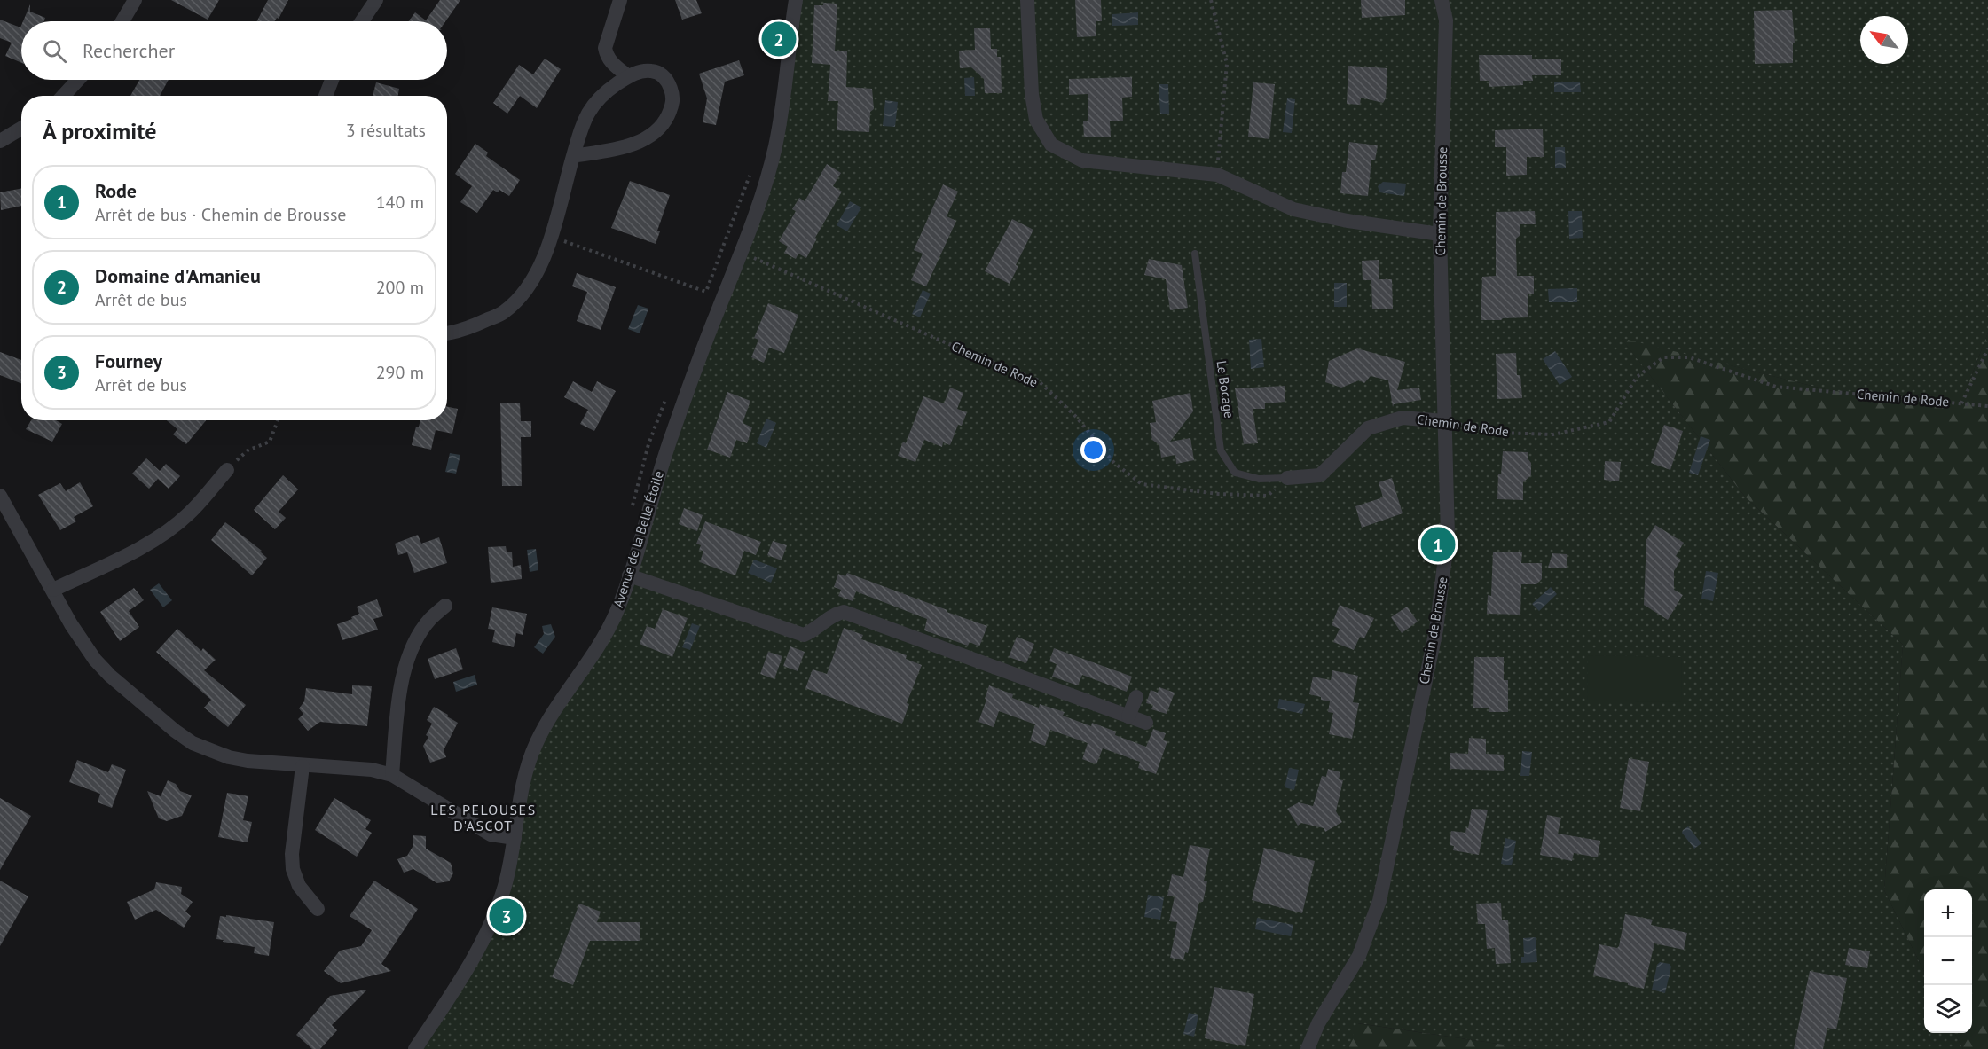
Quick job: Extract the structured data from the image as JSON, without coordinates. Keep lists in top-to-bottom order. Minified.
{"streets":{"street":["Chemin de Brousse","Chemin de Rode","Avenue de la Belle Étoile"],"lane":["Le Bocage"]},"crossings":[["Chemin de Brousse","Chemin de Rode"],["Chemin de Rode","Le Bocage"],["Chemin de Rode","Avenue de la Belle Étoile"]],"districts":["LES PELOUSES D'ASCOT"],"north":"top left","page":{"pins":["2","1","3"],"search":"Rechercher","heading":["À proximité","3 résultats"],"list":[{"mark":"1","name":"Rode","note":"Arrêt de bus · Chemin de Brousse","value":"140 m"},{"mark":"2","name":"Domaine d'Amanieu","note":"Arrêt de bus","value":"200 m"},{"mark":"3","name":"Fourney","note":"Arrêt de bus","value":"290 m"}],"map_buttons":["+","−"]}}
